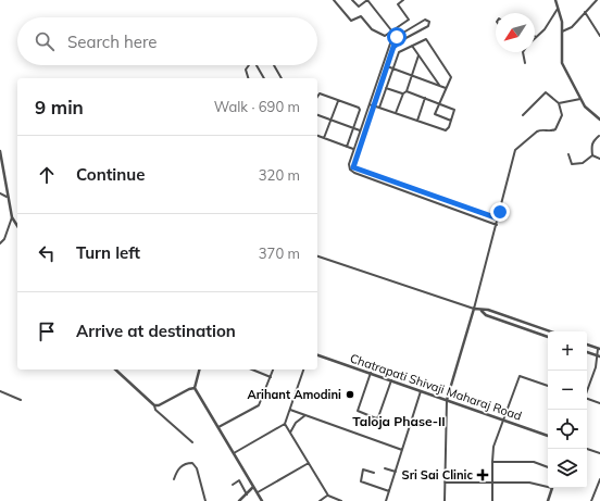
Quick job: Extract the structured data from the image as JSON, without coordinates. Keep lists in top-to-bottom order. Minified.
{"streets":{"street":["Chatrapati Shivaji Maharaj Road"]},"districts":["Taloja Phase-II"],"places":{"other":["Arihant Amodini"],"health":["Sri Sai Clinic"]},"north":"bottom left","page":{"search":"Search here","heading":["9 min","Walk · 690 m"],"list":[["Continue","320 m"],["Turn left","370 m"],"Arrive at destination"],"map_buttons":["+","−"]}}
